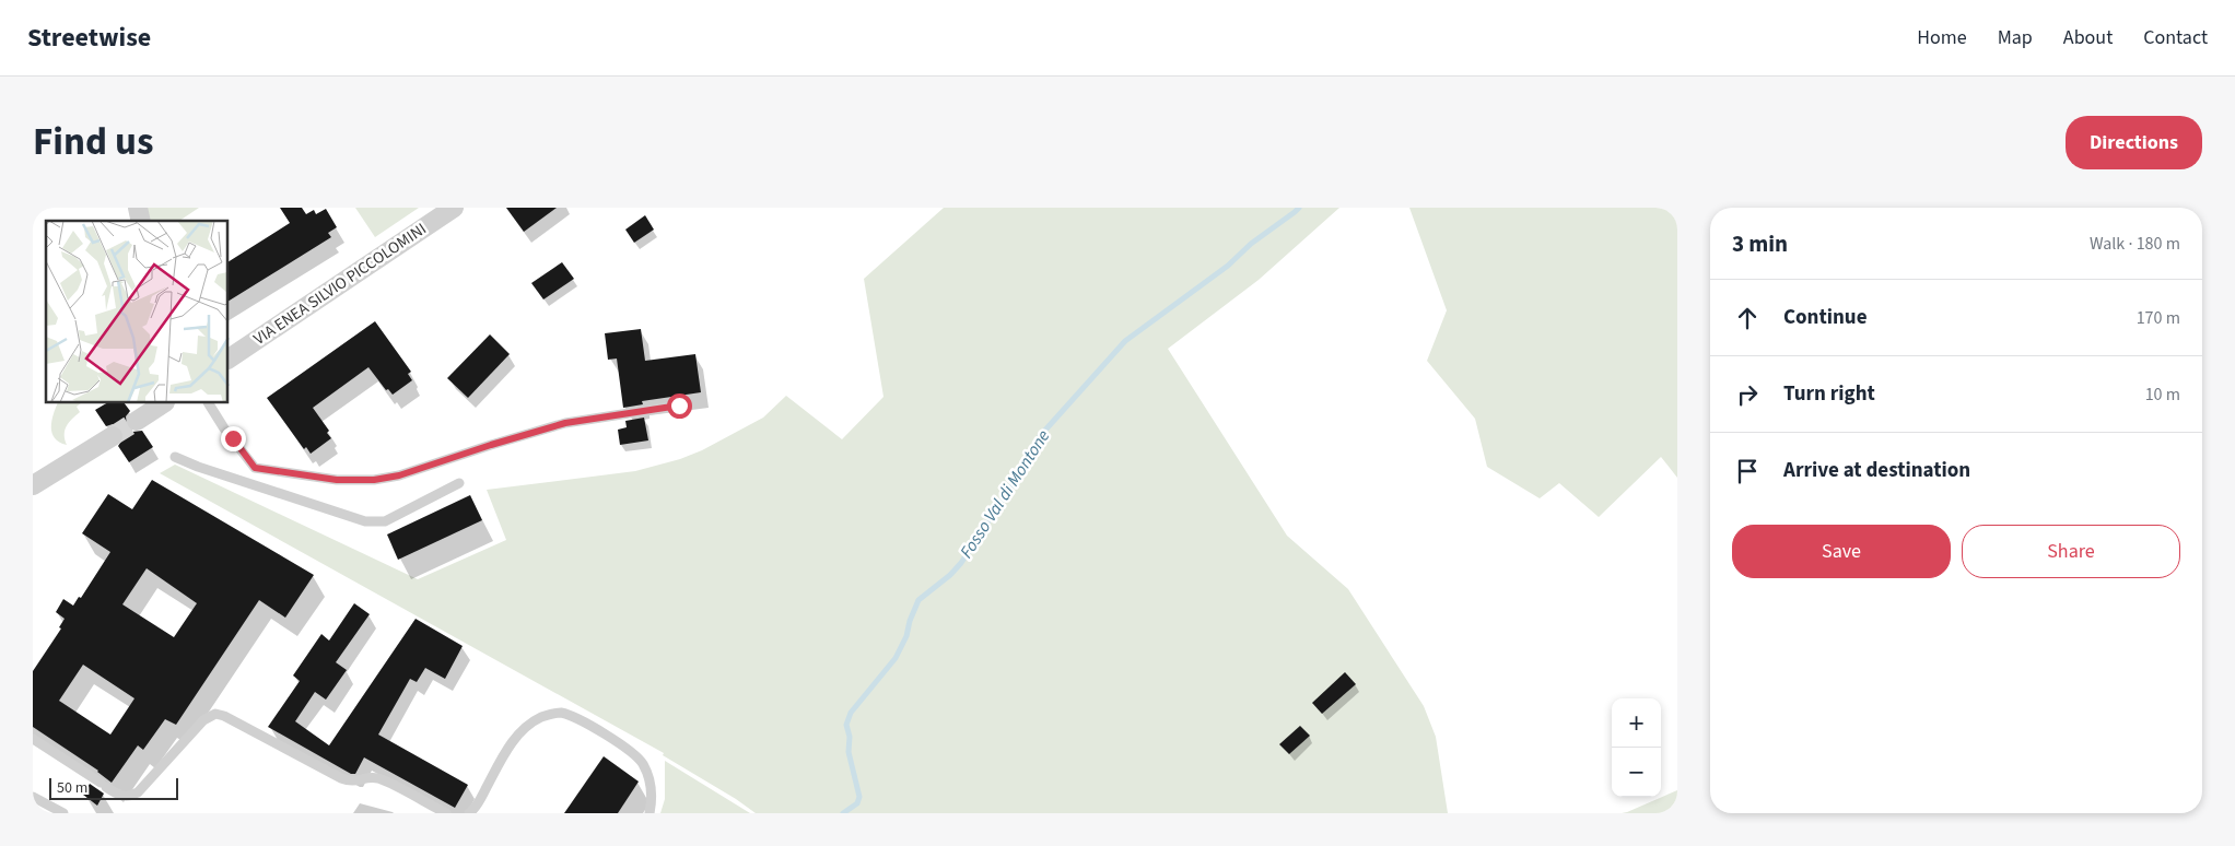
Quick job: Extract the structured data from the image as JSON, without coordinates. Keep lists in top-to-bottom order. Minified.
{"streets":{"street":["VIA ENEA SILVIO PICCOLOMINI"]},"water":["Fosso Val di Montone"],"scale_bar":"50 m","page":{"header":"Streetwise","nav":["Home","Map","About","Contact"],"title":"Find us","buttons":["Directions",["Save","Share"]],"heading":["3 min","Walk · 180 m"],"list":[["Continue","170 m"],["Turn right","10 m"],"Arrive at destination"],"map_buttons":["+","−"],"scale":"50 m"}}
